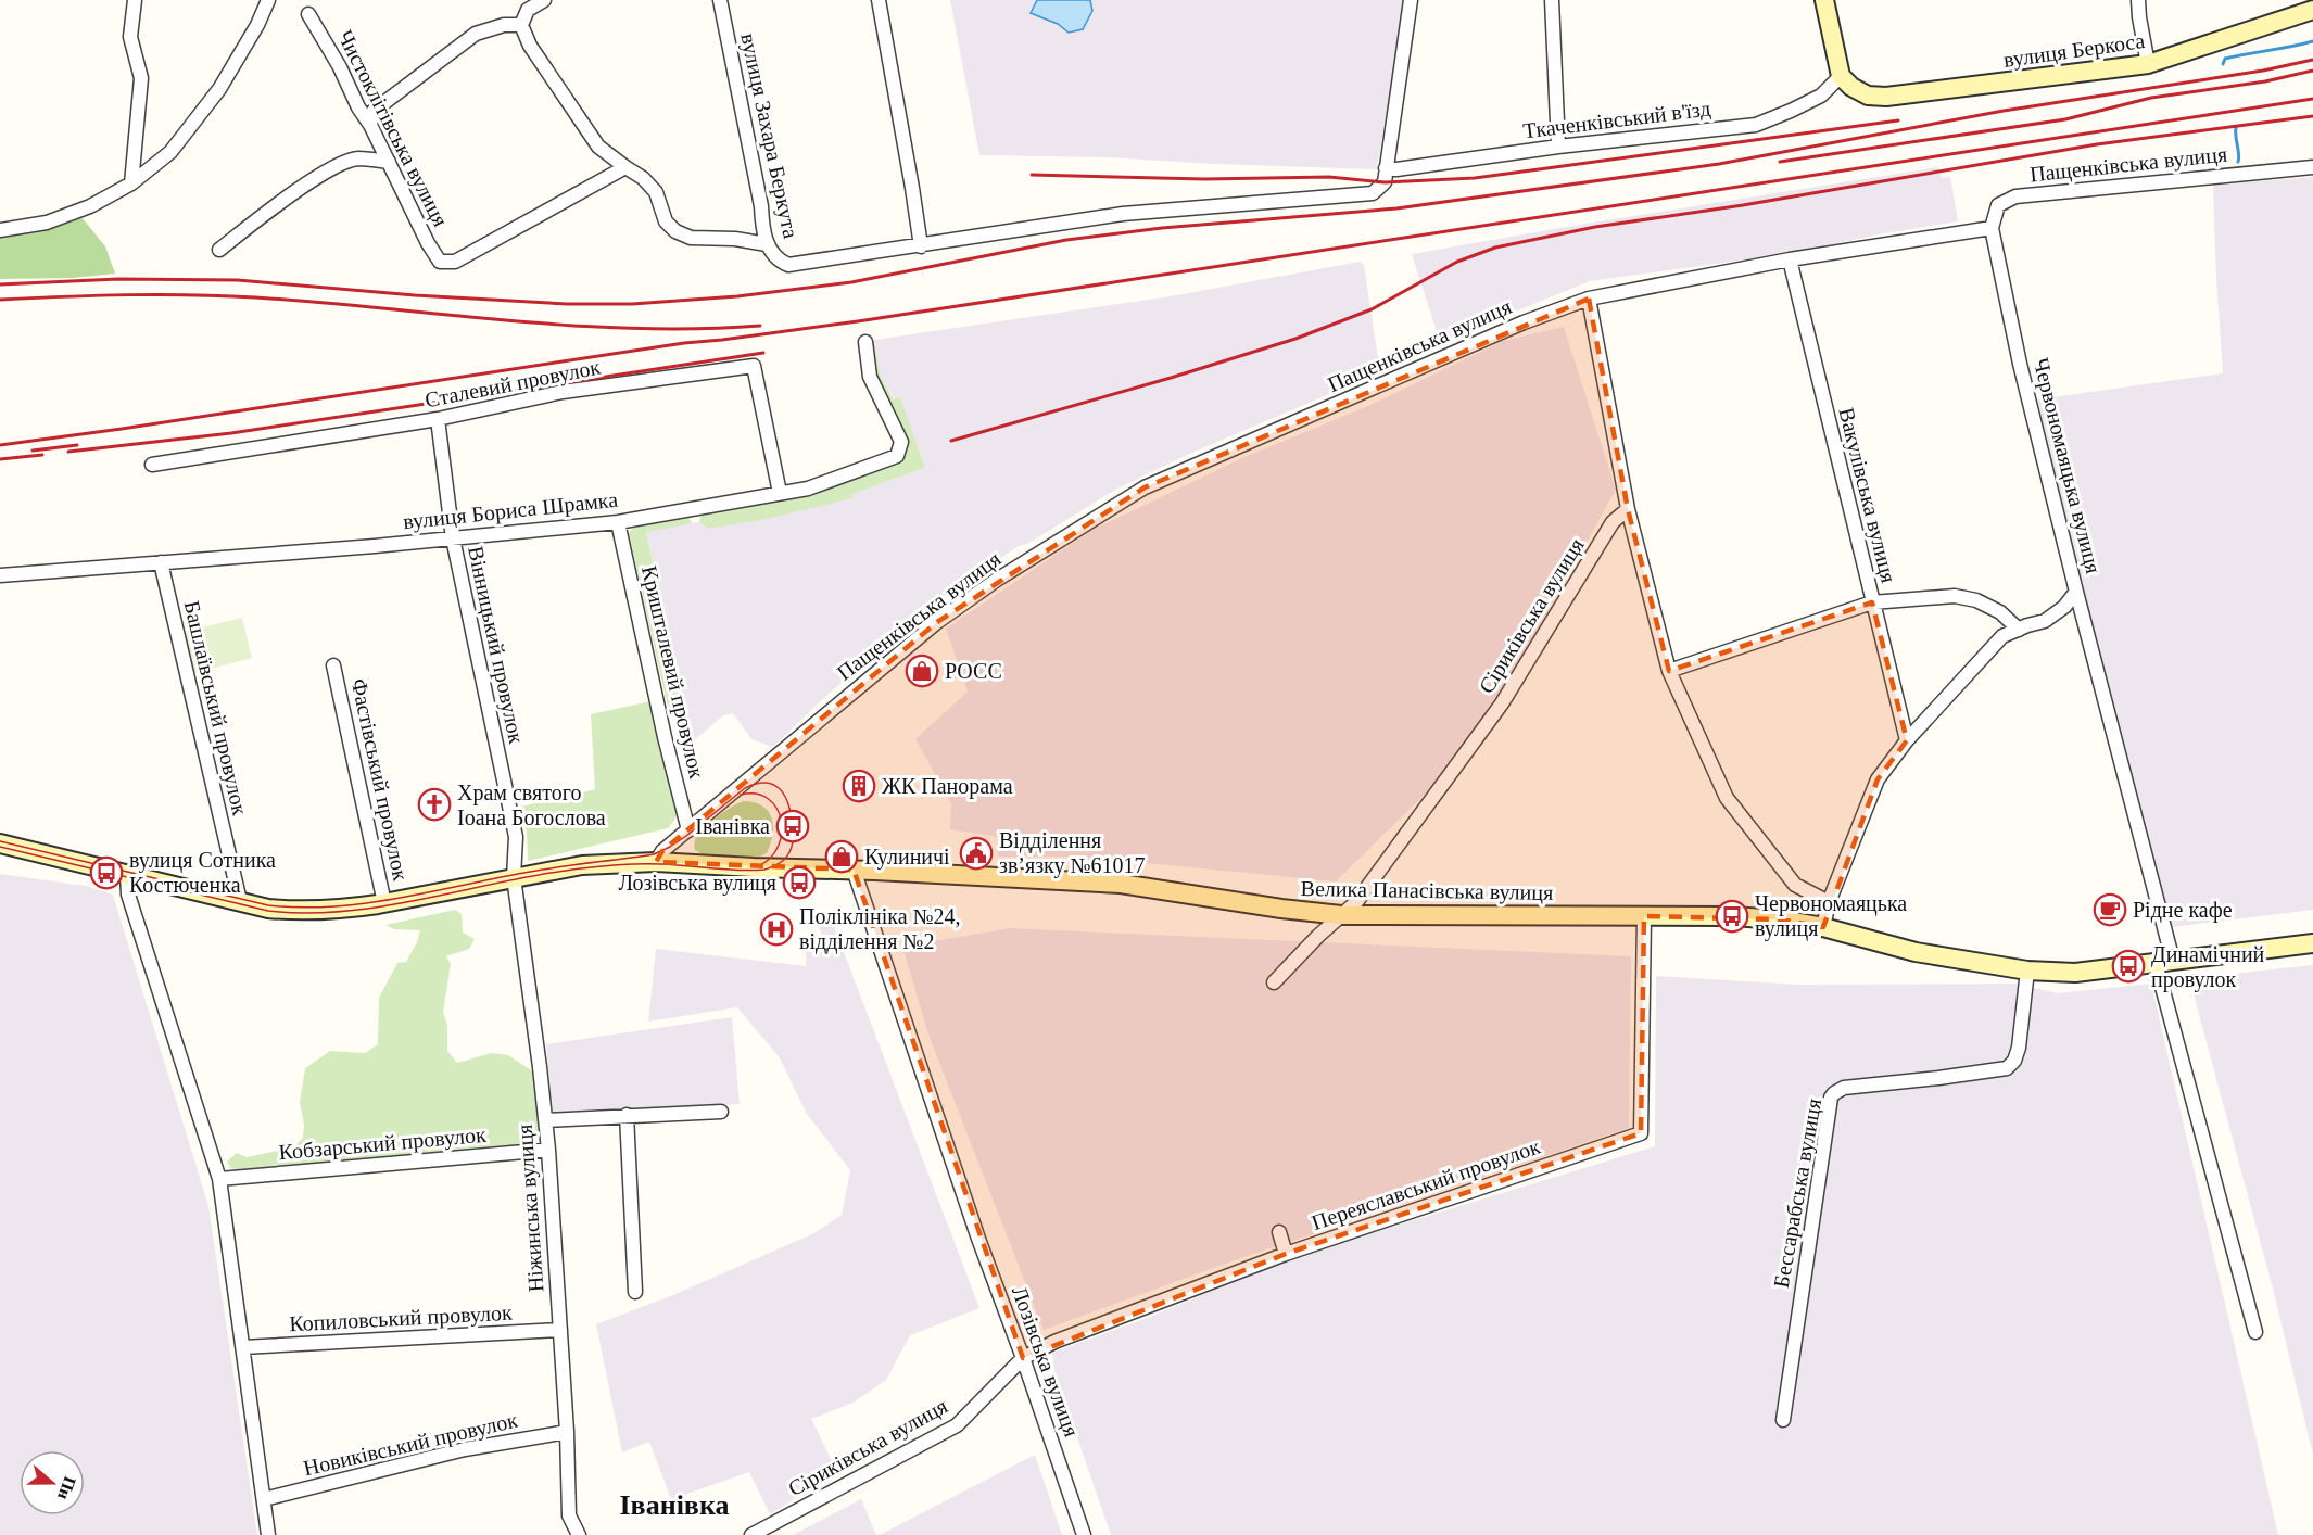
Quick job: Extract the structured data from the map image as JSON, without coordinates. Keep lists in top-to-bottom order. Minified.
{"streets":{"street":["вулиця Беркоса","Ткаченківський в'їзд","Чистоклітівська вулиця","вулиця Захара Беркута","Пащенківська вулиця","Сталевий провулок","Червономаяцька вулиця","Вакулівська вулиця","вулиця Бориса Шрамка","Сіриківська вулиця","Вінницький провулок","Кришталевий провулок","Башлаївський провулок","Фастівський провулок","Велика Панасівська вулиця","Кобзарський провулок","Переяславський провулок","Бессарабська вулиця","Ніжинська вулиця","Копиловський провулок","Лозівська вулиця","Новиківський провулок"]},"crossings":[["вулиця Беркоса","Ткаченківський в'їзд"],["Пащенківська вулиця","Червономаяцька вулиця"],["Пащенківська вулиця","Вакулівська вулиця"],["Пащенківська вулиця","Кришталевий провулок"],["Пащенківська вулиця","Велика Панасівська вулиця"],["Сталевий провулок","вулиця Бориса Шрамка"],["Сталевий провулок","Вінницький провулок"],["Червономаяцька вулиця","Вакулівська вулиця"],["Червономаяцька вулиця","Велика Панасівська вулиця"],["вулиця Бориса Шрамка","Вінницький провулок"],["вулиця Бориса Шрамка","Кришталевий провулок"],["вулиця Бориса Шрамка","Башлаївський провулок"],["Сіриківська вулиця","Велика Панасівська вулиця"],["Сіриківська вулиця","Переяславський провулок"],["Сіриківська вулиця","Лозівська вулиця"],["Вінницький провулок","Велика Панасівська вулиця"],["Вінницький провулок","Ніжинська вулиця"],["Башлаївський провулок","Велика Панасівська вулиця"],["Фастівський провулок","Велика Панасівська вулиця"],["Велика Панасівська вулиця","Переяславський провулок"],["Велика Панасівська вулиця","Бессарабська вулиця"],["Велика Панасівська вулиця","Ніжинська вулиця"],["Велика Панасівська вулиця","Лозівська вулиця"],["Кобзарський провулок","Ніжинська вулиця"],["Переяславський провулок","Лозівська вулиця"],["Ніжинська вулиця","Копиловський провулок"],["Ніжинська вулиця","Новиківський провулок"]],"districts":["Іванівка"],"places":{"shop":["РОСС","Кулиничі"],"building":["ЖК Панорама"],"church":["Храм святого Іоана Богослова"],"bus stop":["Іванівка","вулиця Сотника Костюченка","Лозівська вулиця","Червономаяцька вулиця","Динамічний провулок"],"public building":["Відділення зв’язку №61017"],"cafe":["Рідне кафе"],"hospital":["Поліклініка №24, відділення №2"]},"north":"right"}
